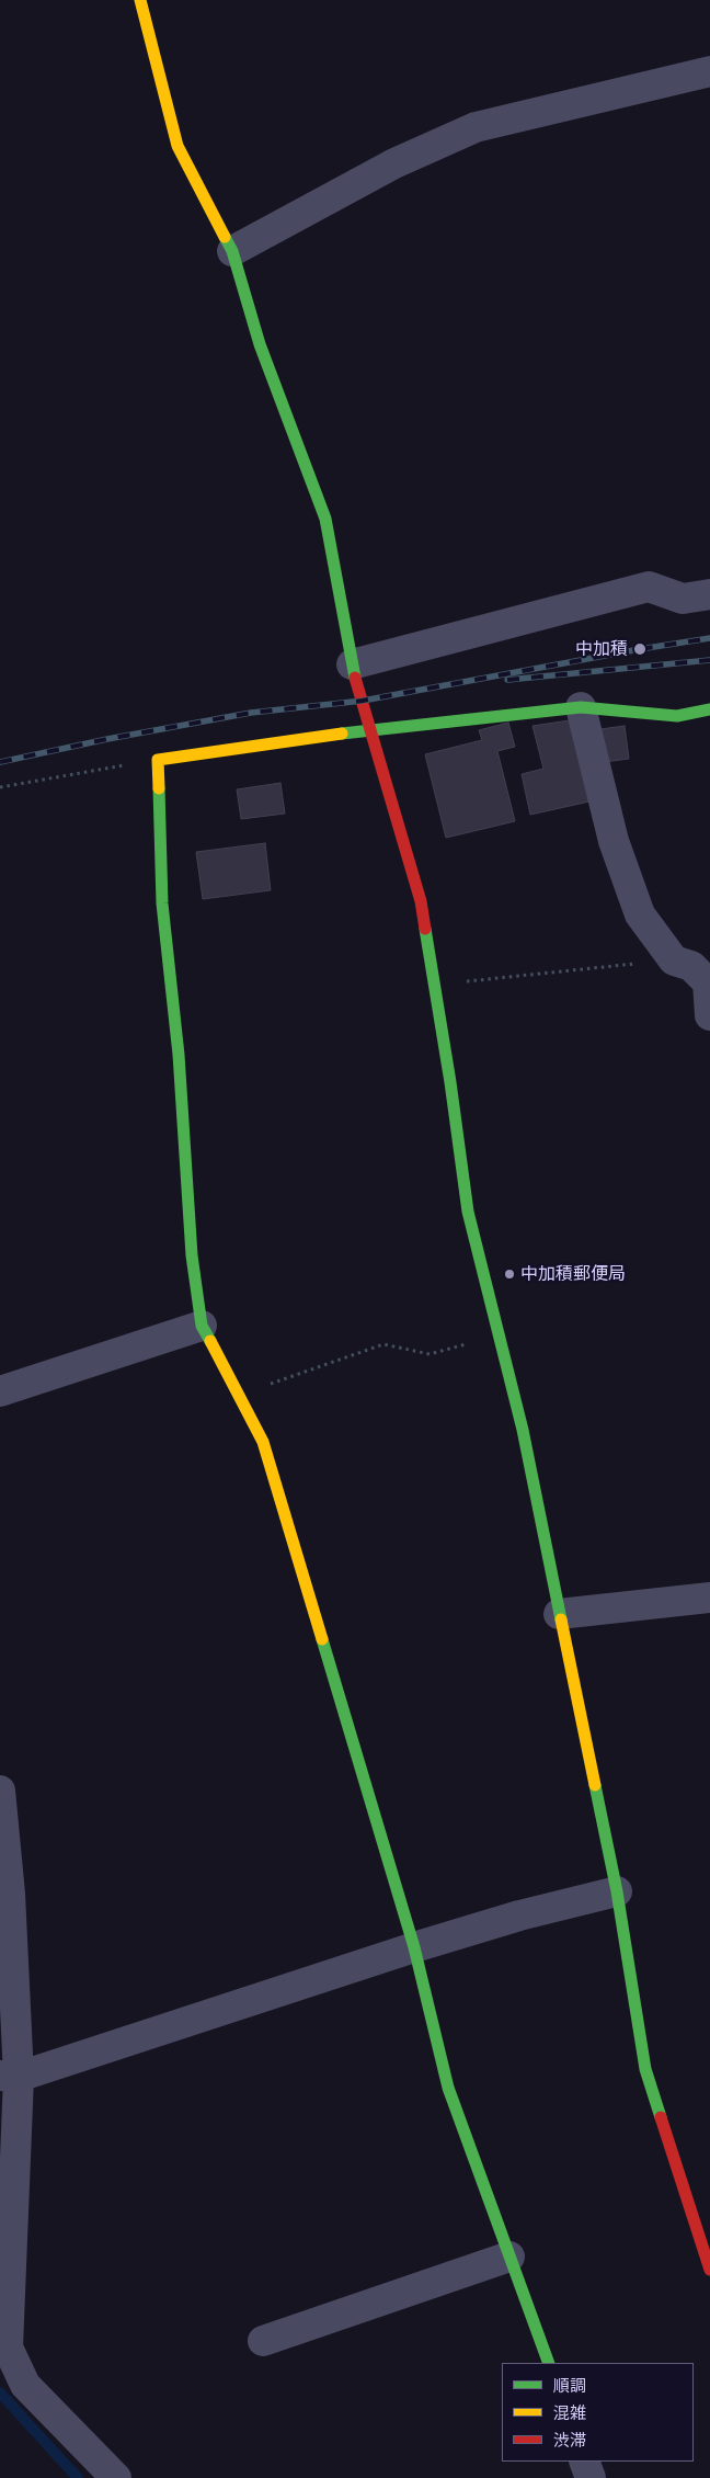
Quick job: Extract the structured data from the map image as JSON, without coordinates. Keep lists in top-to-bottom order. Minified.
{"places":["中加積","中加積郵便局"],"legend":["順調","混雑","渋滞"]}
